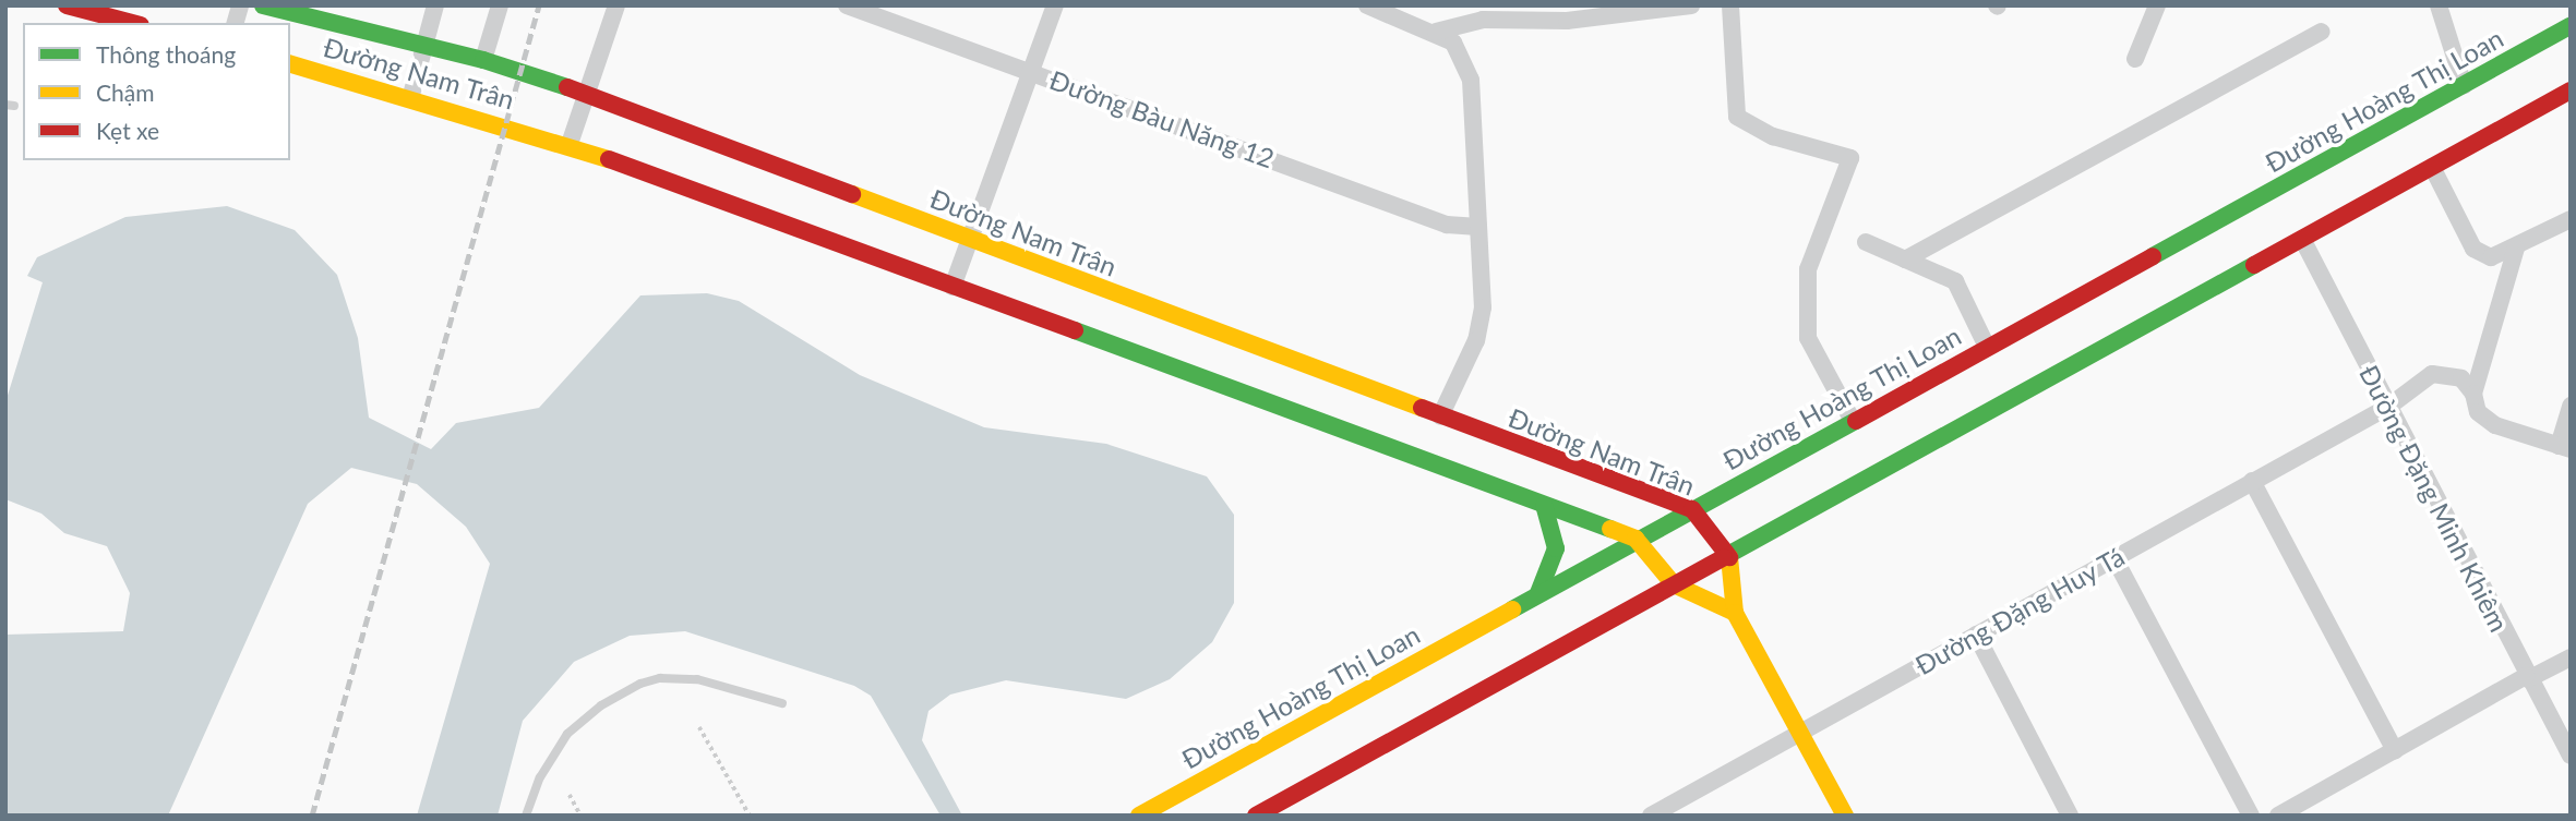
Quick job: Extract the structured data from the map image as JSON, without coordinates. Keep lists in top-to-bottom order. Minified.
{"streets":{"street":["Đường Nam Trân","Đường Hoàng Thị Loan","Đường Bàu Năng 12","Đường Đặng Minh Khiêm","Đường Đặng Huy Tá"]},"crossings":[["Đường Nam Trân","Đường Hoàng Thị Loan"],["Đường Đặng Minh Khiêm","Đường Đặng Huy Tá"]],"legend":["Thông thoáng","Chậm","Kẹt xe"]}
